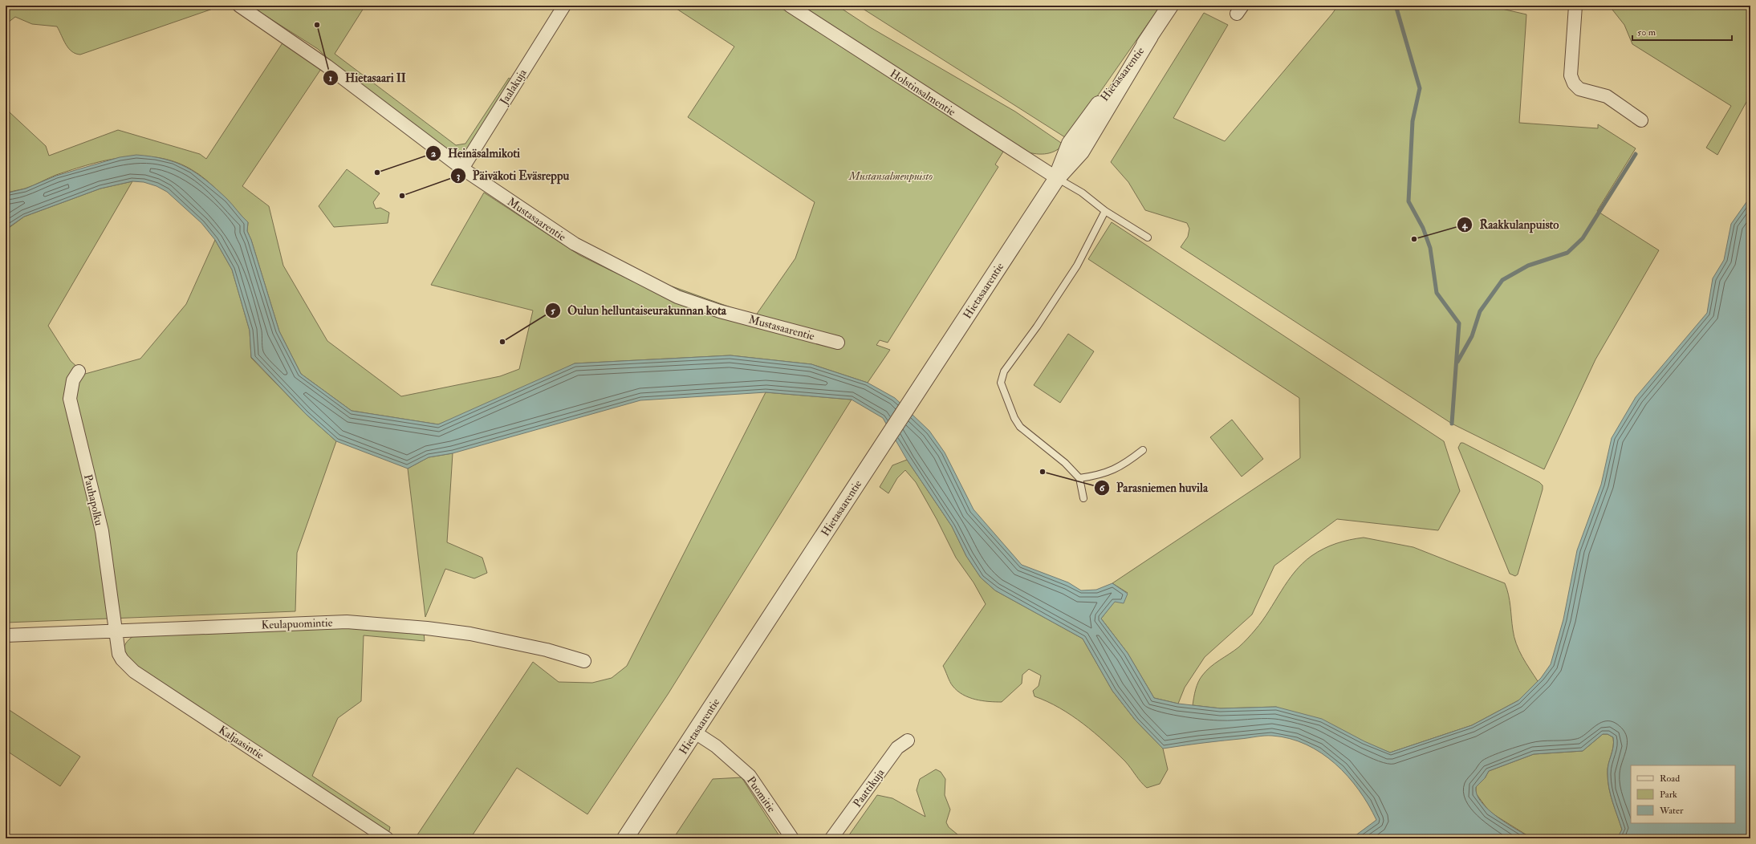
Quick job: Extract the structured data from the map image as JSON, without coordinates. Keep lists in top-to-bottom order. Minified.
{"streets":{"street":["Hietasaarentie","Jaalakuja","Holstinsalmentie","Mustasaarentie","Pauhapolku","Keulapuomintie","Kaljaasintie","Paattikuja","Puomitie"]},"crossings":[["Hietasaarentie","Holstinsalmentie"],["Hietasaarentie","Puomitie"],["Jaalakuja","Mustasaarentie"],["Pauhapolku","Keulapuomintie"],["Pauhapolku","Kaljaasintie"],["Keulapuomintie","Kaljaasintie"]],"parks":["Mustansalmenpuisto"],"places":["Hietasaari II","Heinäsalmikoti","Päiväkoti Eväsreppu","Raakkulanpuisto","Oulun helluntaiseurakunnan kota","Parasniemen huvila"],"legend":["Road","Park","Water"],"scale_bar":"50 m"}
